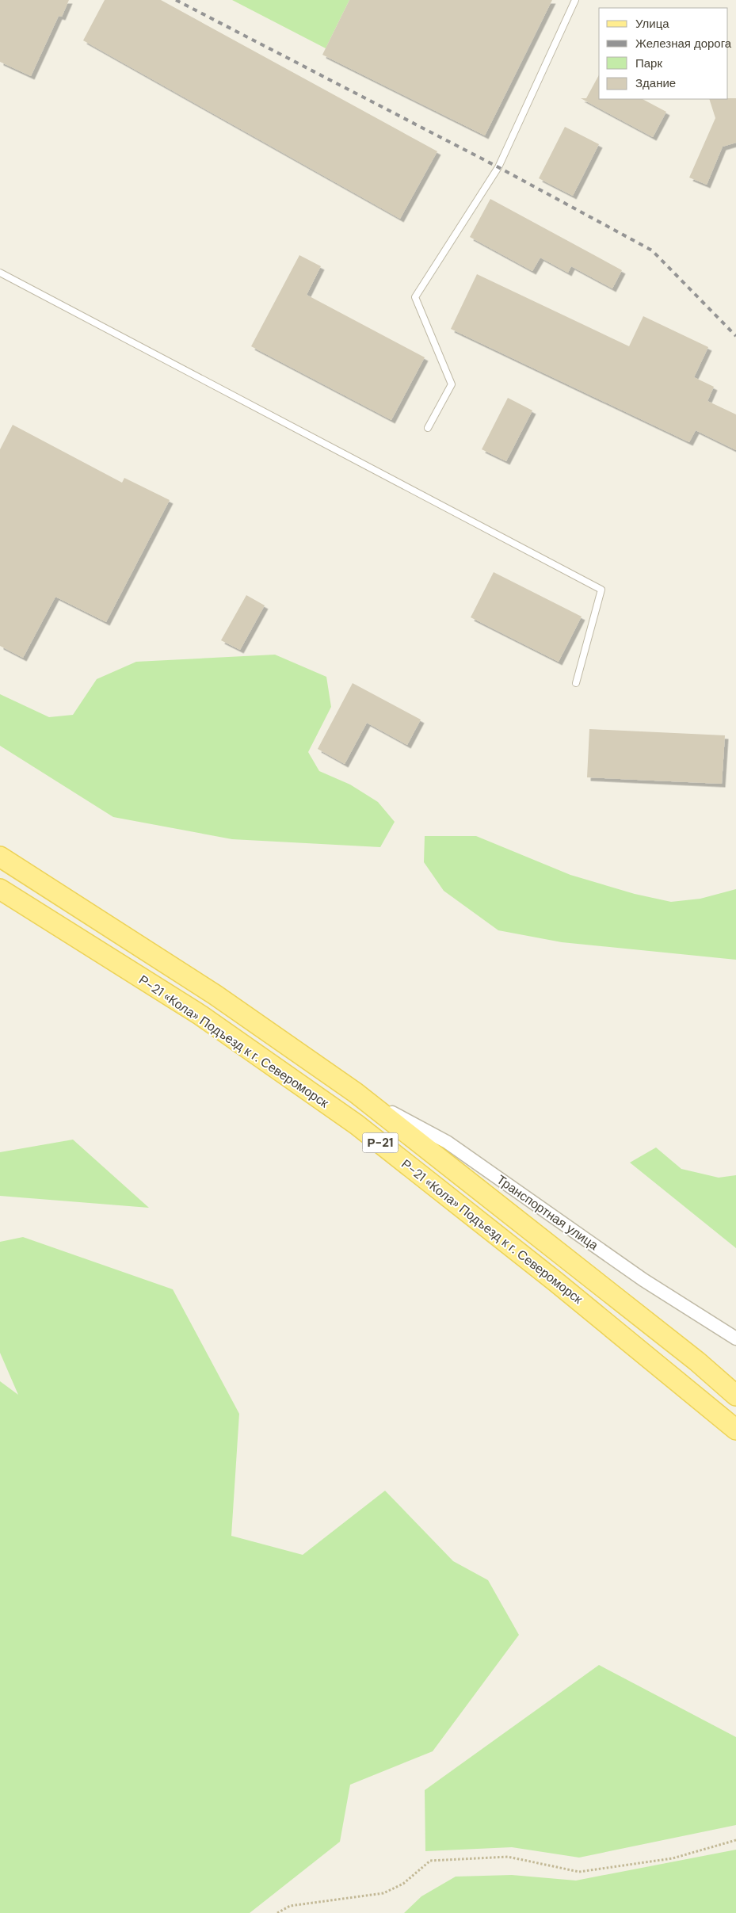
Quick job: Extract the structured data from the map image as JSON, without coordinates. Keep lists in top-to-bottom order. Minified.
{"streets":{"main road":["Р-21 «Кола» Подъезд к г. Североморск","Р-21"],"street":["Транспортная улица"]},"crossings":[["Р-21 «Кола» Подъезд к г. Североморск","Транспортная улица"]],"legend":["Улица","Железная дорога","Парк","Здание"]}
